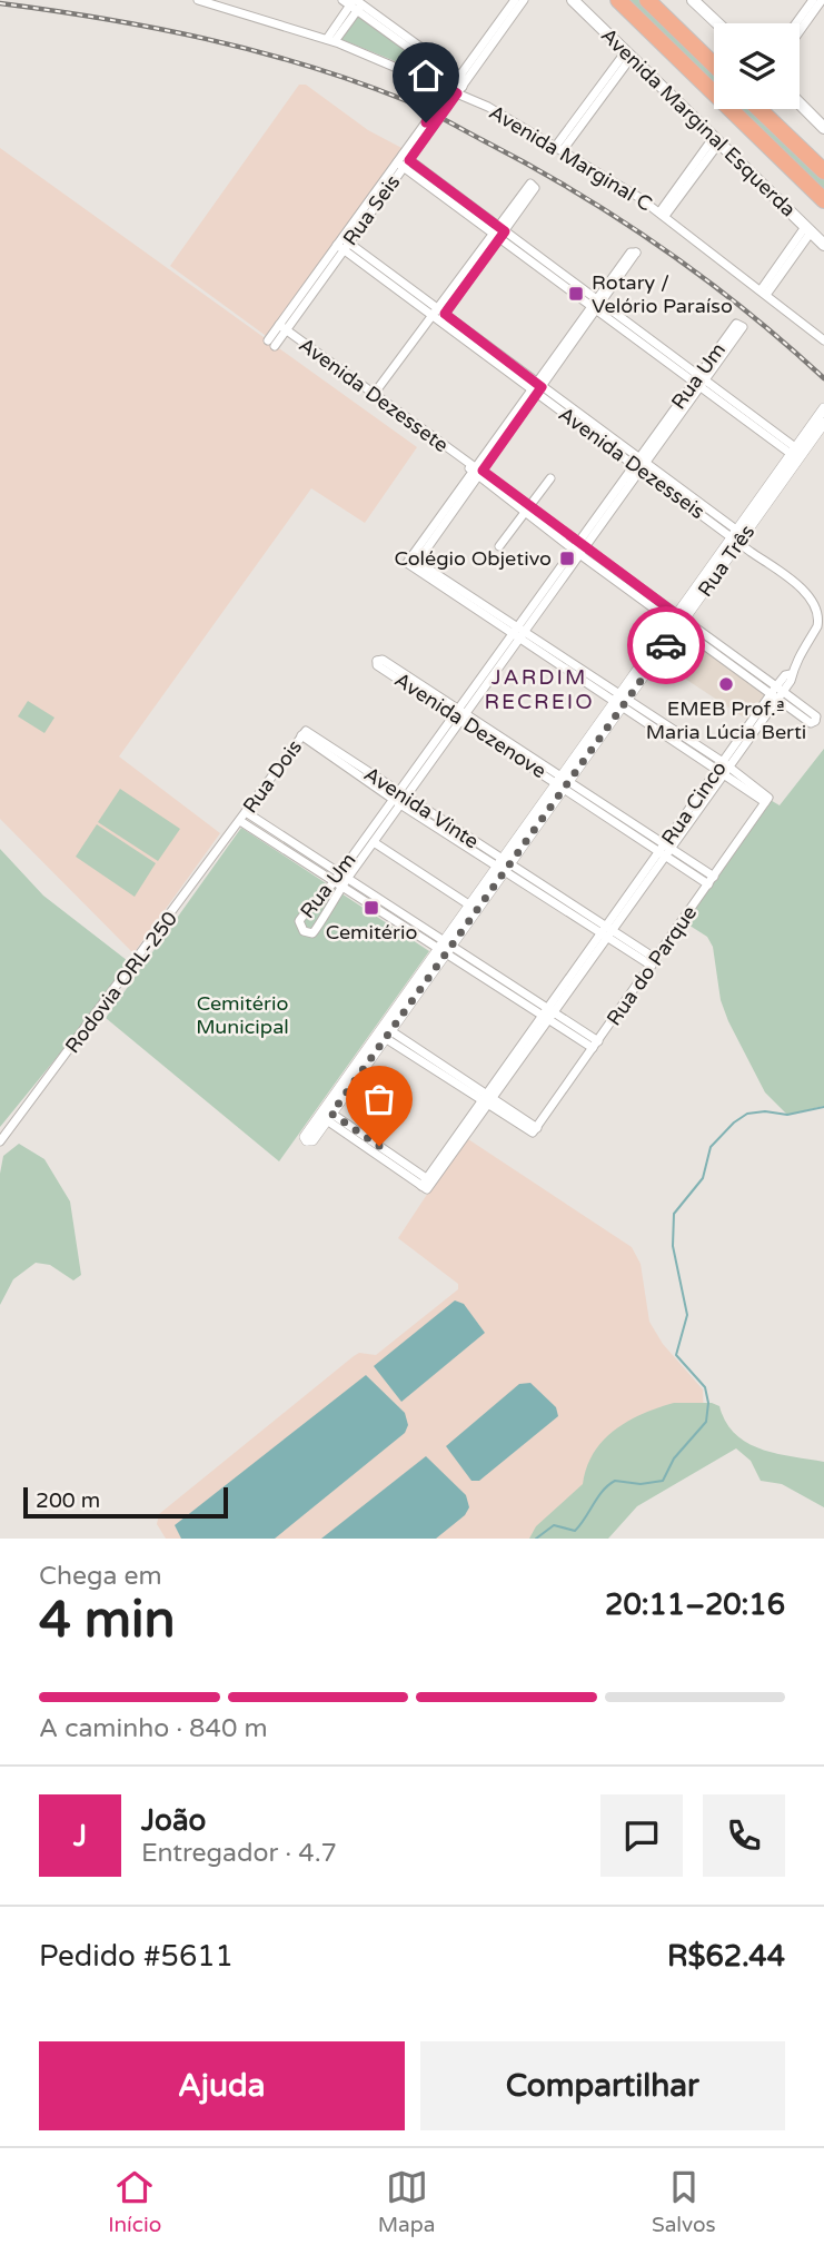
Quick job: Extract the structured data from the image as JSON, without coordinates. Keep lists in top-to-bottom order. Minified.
{"streets":{"main road":["Avenida Marginal Esquerda"],"street":["Avenida Marginal C","Rua Seis","Rua Um","Avenida Dezessete","Avenida Dezesseis","Rua Três","Avenida Dezenove","Rua Dois","Rua Cinco","Avenida Vinte","Rua do Parque","Rodovia ORL-250"]},"crossings":[["Avenida Marginal C","Rua Seis"],["Rua Seis","Avenida Dezessete"],["Rua Seis","Avenida Dezesseis"],["Rua Um","Avenida Dezessete"],["Rua Um","Avenida Dezesseis"],["Rua Um","Avenida Dezenove"],["Rua Um","Avenida Vinte"],["Avenida Dezessete","Rua Três"],["Avenida Dezessete","Rua Cinco"],["Avenida Dezesseis","Rua Três"],["Avenida Dezesseis","Rua Cinco"],["Rua Três","Avenida Dezenove"],["Rua Três","Rua Cinco"],["Rua Três","Avenida Vinte"],["Avenida Dezenove","Rua Cinco"],["Avenida Dezenove","Rua do Parque"],["Rua Dois","Avenida Vinte"],["Rua Dois","Rodovia ORL-250"],["Rua Cinco","Avenida Vinte"],["Rua Cinco","Rua do Parque"],["Avenida Vinte","Rua do Parque"]],"districts":["JARDIM RECREIO"],"parks":["Cemitério Municipal"],"places":{"transit":["Rotary / Velório Paraíso","Colégio Objetivo","Cemitério"],"other":["EMEB Prof.ª Maria Lúcia Berti"]},"scale_bar":"200 m","page":{"scale":"200 m","heading":["4 min","Chega em","20:11–20:16"],"panel":["João","Entregador · 4.7","Pedido #5611","R$62.44"],"bar":"A caminho · 840 m","round":"J","buttons":["Ajuda","Compartilhar"],"tabs":["Início","Mapa","Salvos"]}}
